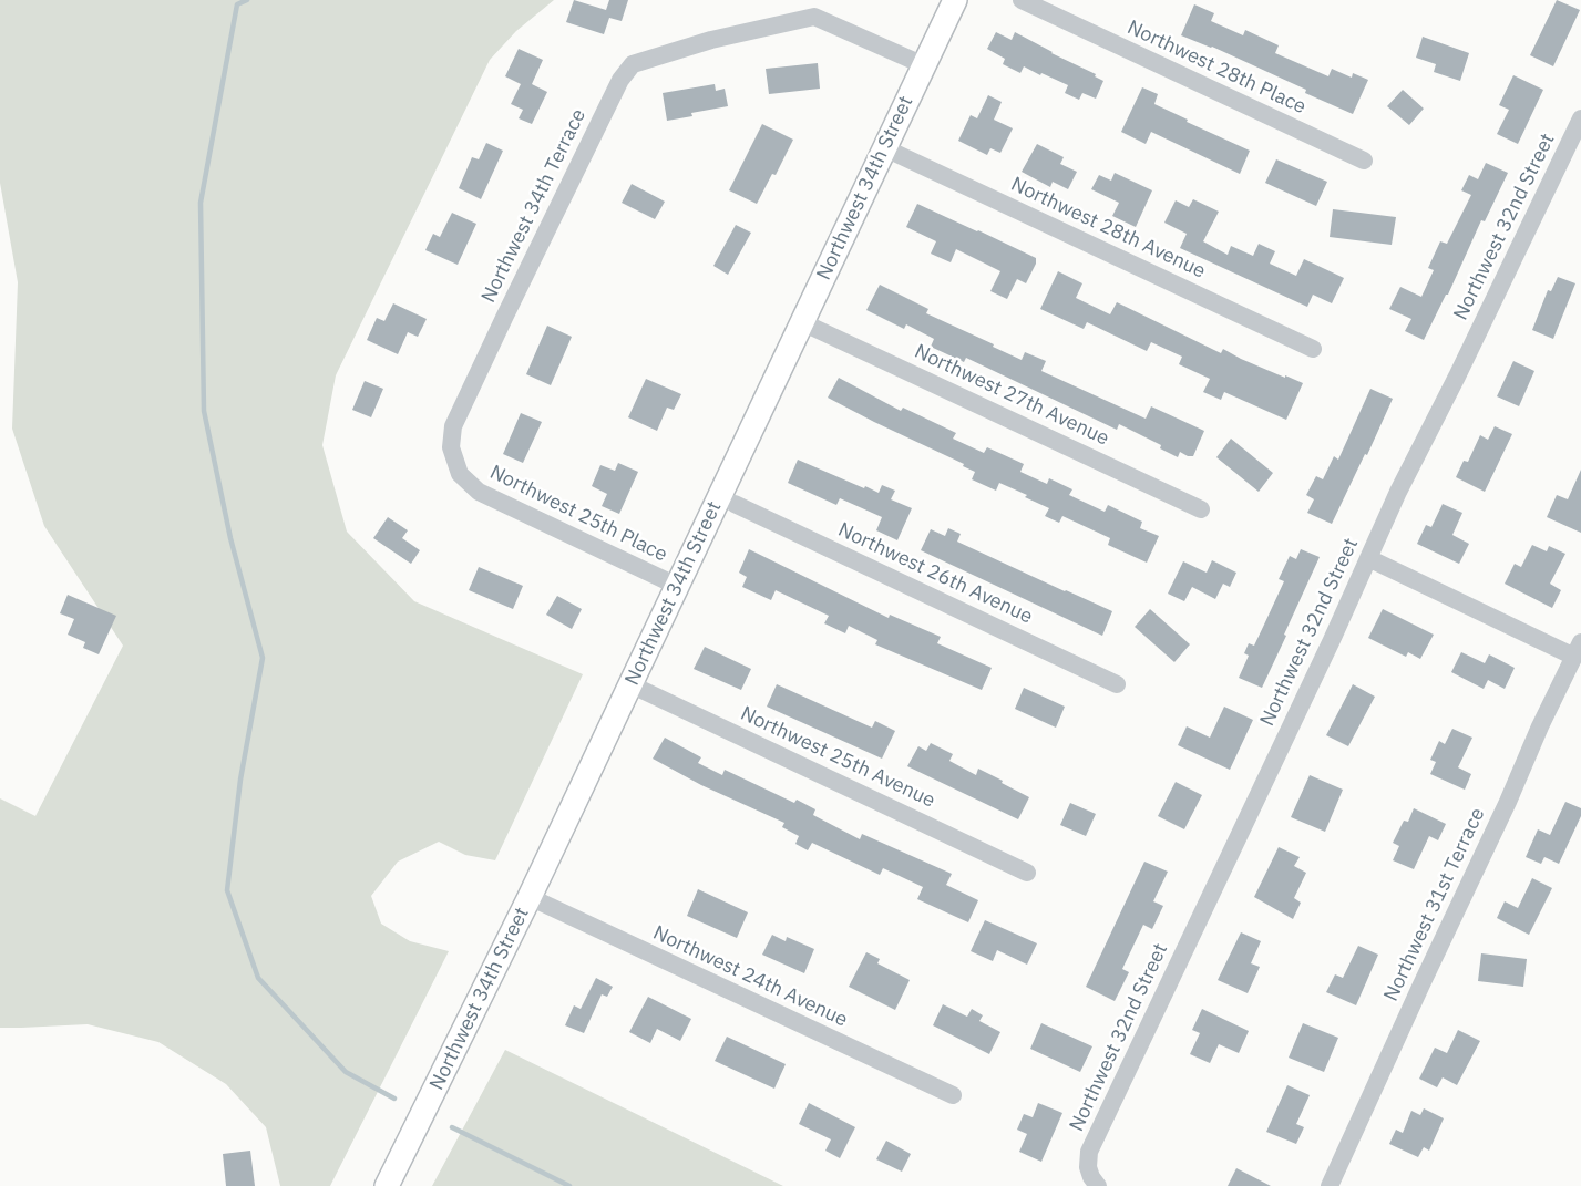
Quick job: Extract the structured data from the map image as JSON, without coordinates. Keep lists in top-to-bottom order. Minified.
{"streets":{"main road":["Northwest 34th Street"],"street":["Northwest 28th Place","Northwest 34th Terrace","Northwest 32nd Street","Northwest 28th Avenue","Northwest 27th Avenue","Northwest 25th Place","Northwest 26th Avenue","Northwest 25th Avenue","Northwest 31st Terrace","Northwest 24th Avenue"]},"crossings":[["Northwest 34th Street","Northwest 34th Terrace"],["Northwest 34th Street","Northwest 28th Avenue"],["Northwest 34th Street","Northwest 27th Avenue"],["Northwest 34th Street","Northwest 25th Place"],["Northwest 34th Street","Northwest 25th Avenue"],["Northwest 34th Street","Northwest 24th Avenue"],["Northwest 34th Terrace","Northwest 25th Place"]]}
